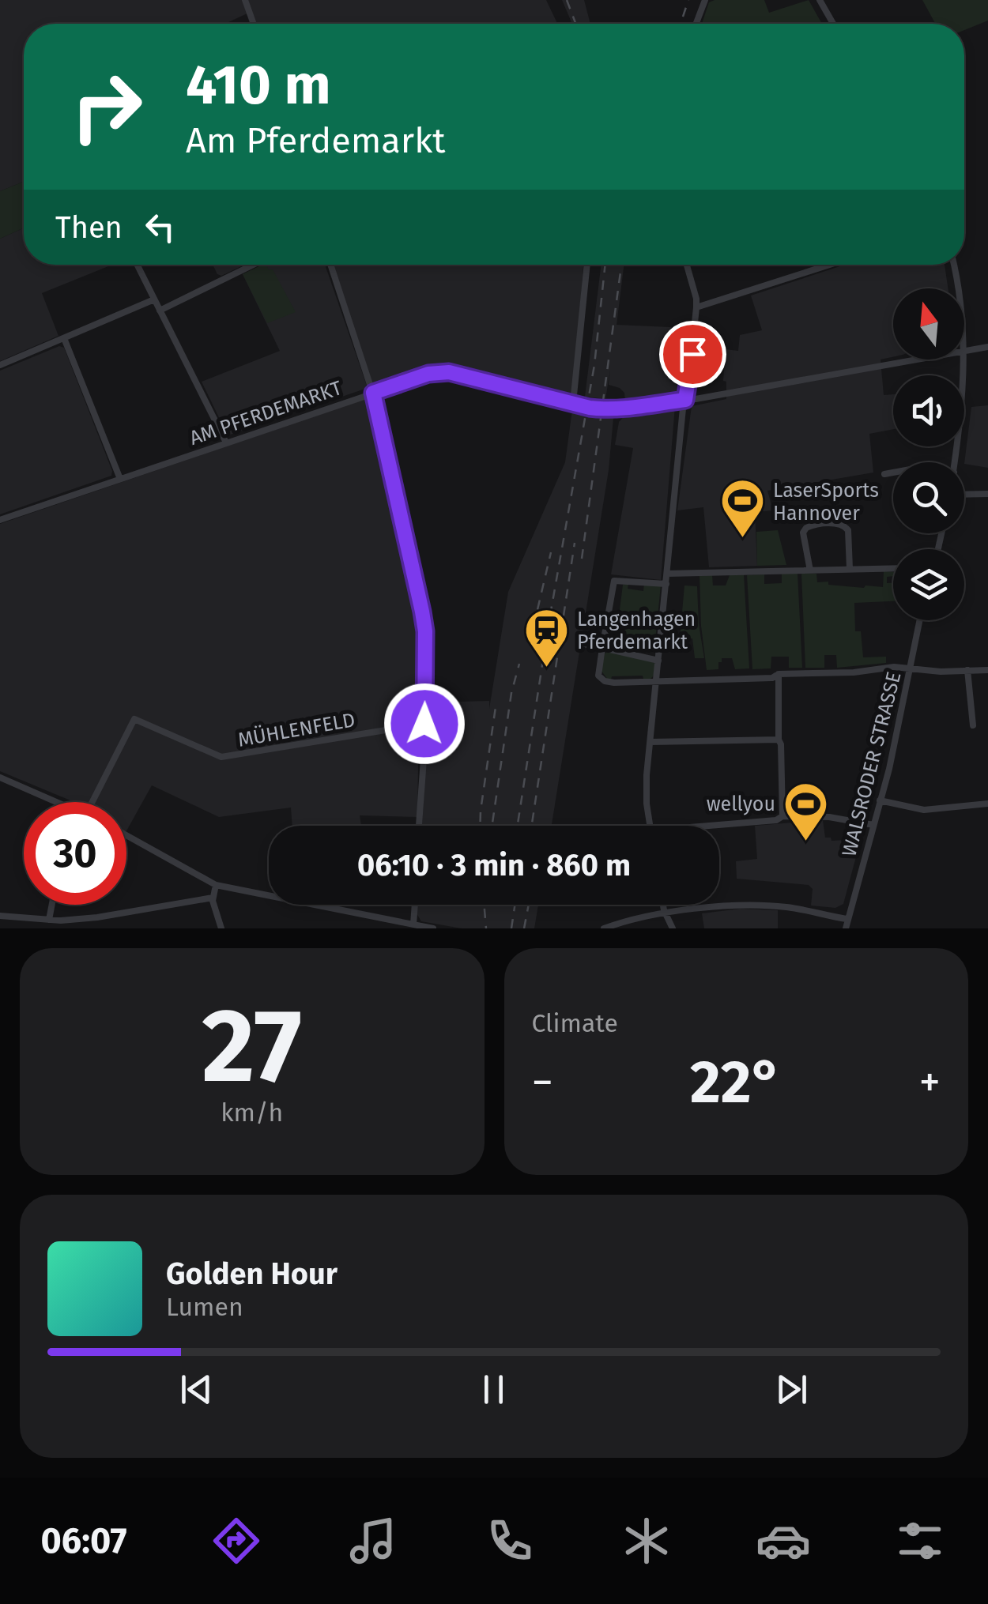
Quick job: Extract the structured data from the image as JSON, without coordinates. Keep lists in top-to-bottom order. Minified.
{"streets":{"street":["AM PFERDEMARKT","MÜHLENFELD","WALSRODER STRASSE"]},"places":{"sports":["LaserSports Hannover","wellyou"],"station":["Langenhagen Pferdemarkt"]},"north":"top","page":{"turn":["410 m","Am Pferdemarkt"],"then":"Then","limit":"30","trip":"06:10 · 3 min · 860 m","tile":[["27","km/h"],"Climate"],"heat":["−","22°","+"],"song":["Golden Hour","Lumen"],"tabs":"06:07"}}
